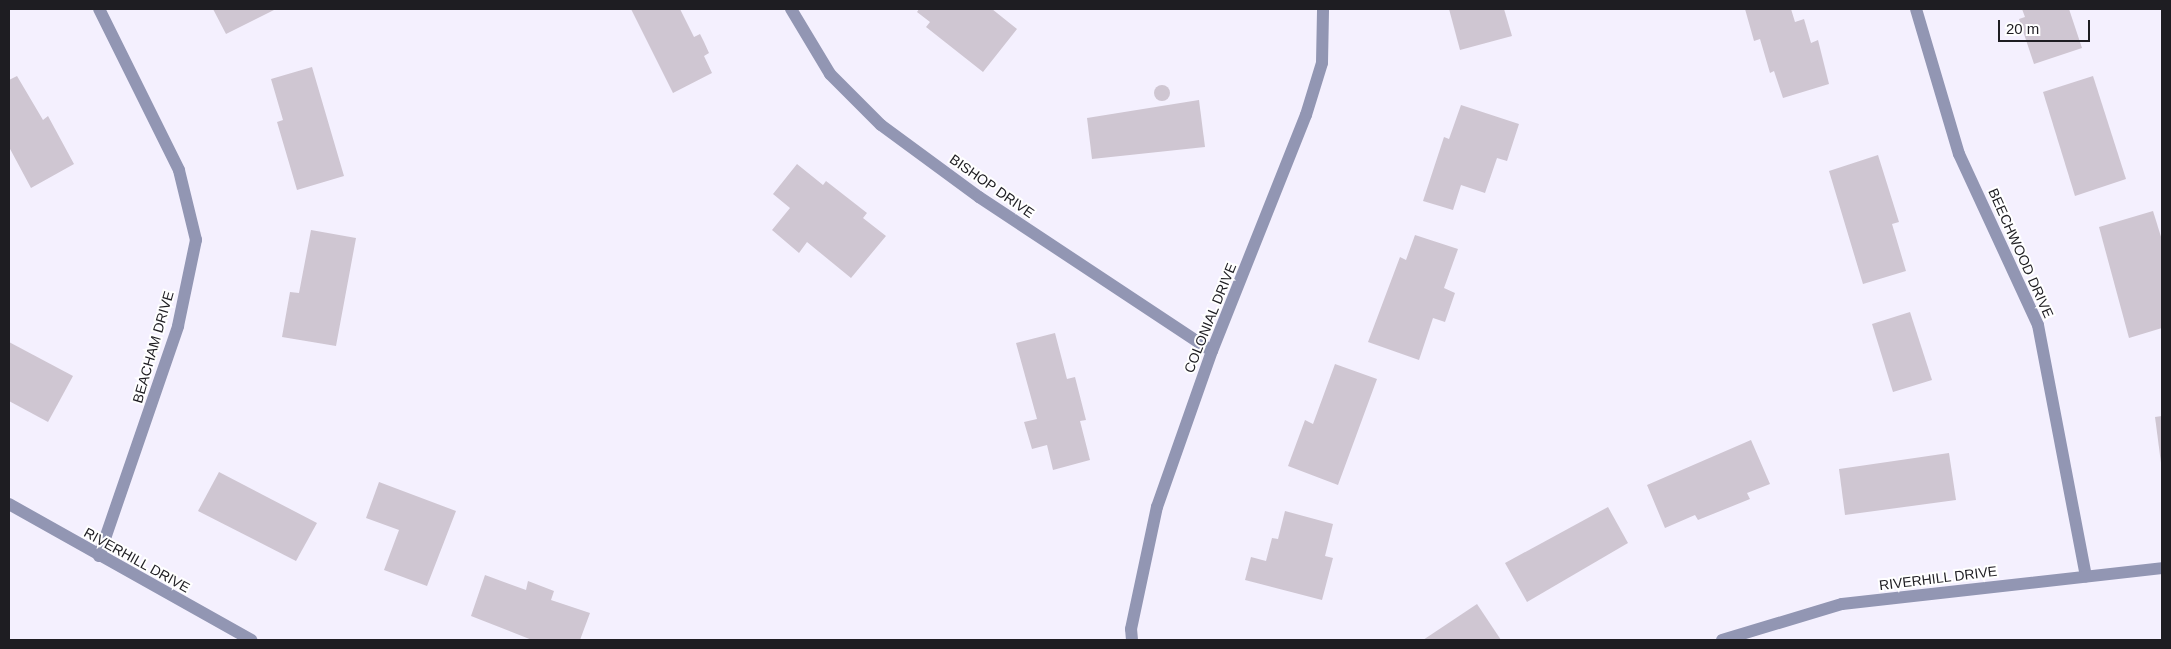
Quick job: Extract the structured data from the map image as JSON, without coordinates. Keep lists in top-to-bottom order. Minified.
{"streets":{"street":["BISHOP DRIVE","BEECHWOOD DRIVE","COLONIAL DRIVE","BEACHAM DRIVE","RIVERHILL DRIVE"]},"crossings":[["BISHOP DRIVE","COLONIAL DRIVE"],["BEECHWOOD DRIVE","RIVERHILL DRIVE"],["BEACHAM DRIVE","RIVERHILL DRIVE"]],"scale_bar":"20 m"}
